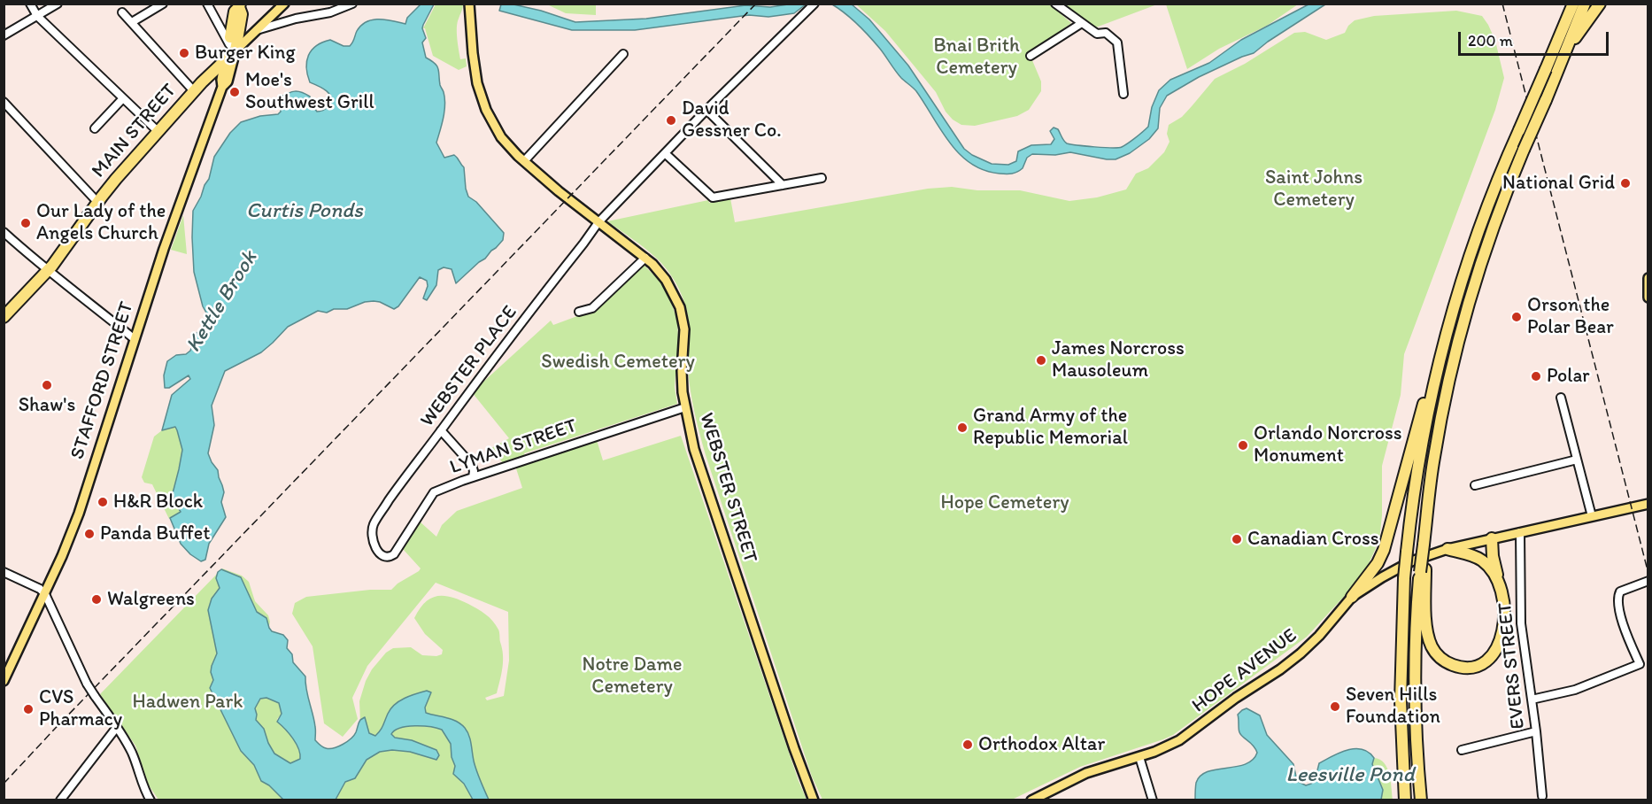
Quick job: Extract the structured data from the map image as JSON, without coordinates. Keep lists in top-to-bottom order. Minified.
{"streets":{"highway":["MAIN STREET"],"main road":["STAFFORD STREET","WEBSTER STREET","HOPE AVENUE"],"street":["WEBSTER PLACE","LYMAN STREET","EVERS STREET"]},"crossings":[["MAIN STREET","STAFFORD STREET"],["WEBSTER PLACE","LYMAN STREET"],["WEBSTER PLACE","WEBSTER STREET"],["LYMAN STREET","WEBSTER STREET"],["EVERS STREET","HOPE AVENUE"]],"water":["Curtis Ponds","Kettle Brook","Leesville Pond"],"parks":["Bnai Brith Cemetery","Saint Johns Cemetery","Swedish Cemetery","Hope Cemetery","Notre Dame Cemetery","Hadwen Park"],"places":["Burger King","Moe's Southwest Grill","David Gessner Co.","National Grid","Our Lady of the Angels Church","Orson the Polar Bear","James Norcross Mausoleum","Polar","Shaw's","Grand Army of the Republic Memorial","Orlando Norcross Monument","H&R Block","Panda Buffet","Canadian Cross","Walgreens","Seven Hills Foundation","CVS Pharmacy","Orthodox Altar"],"scale_bar":"200 m"}
